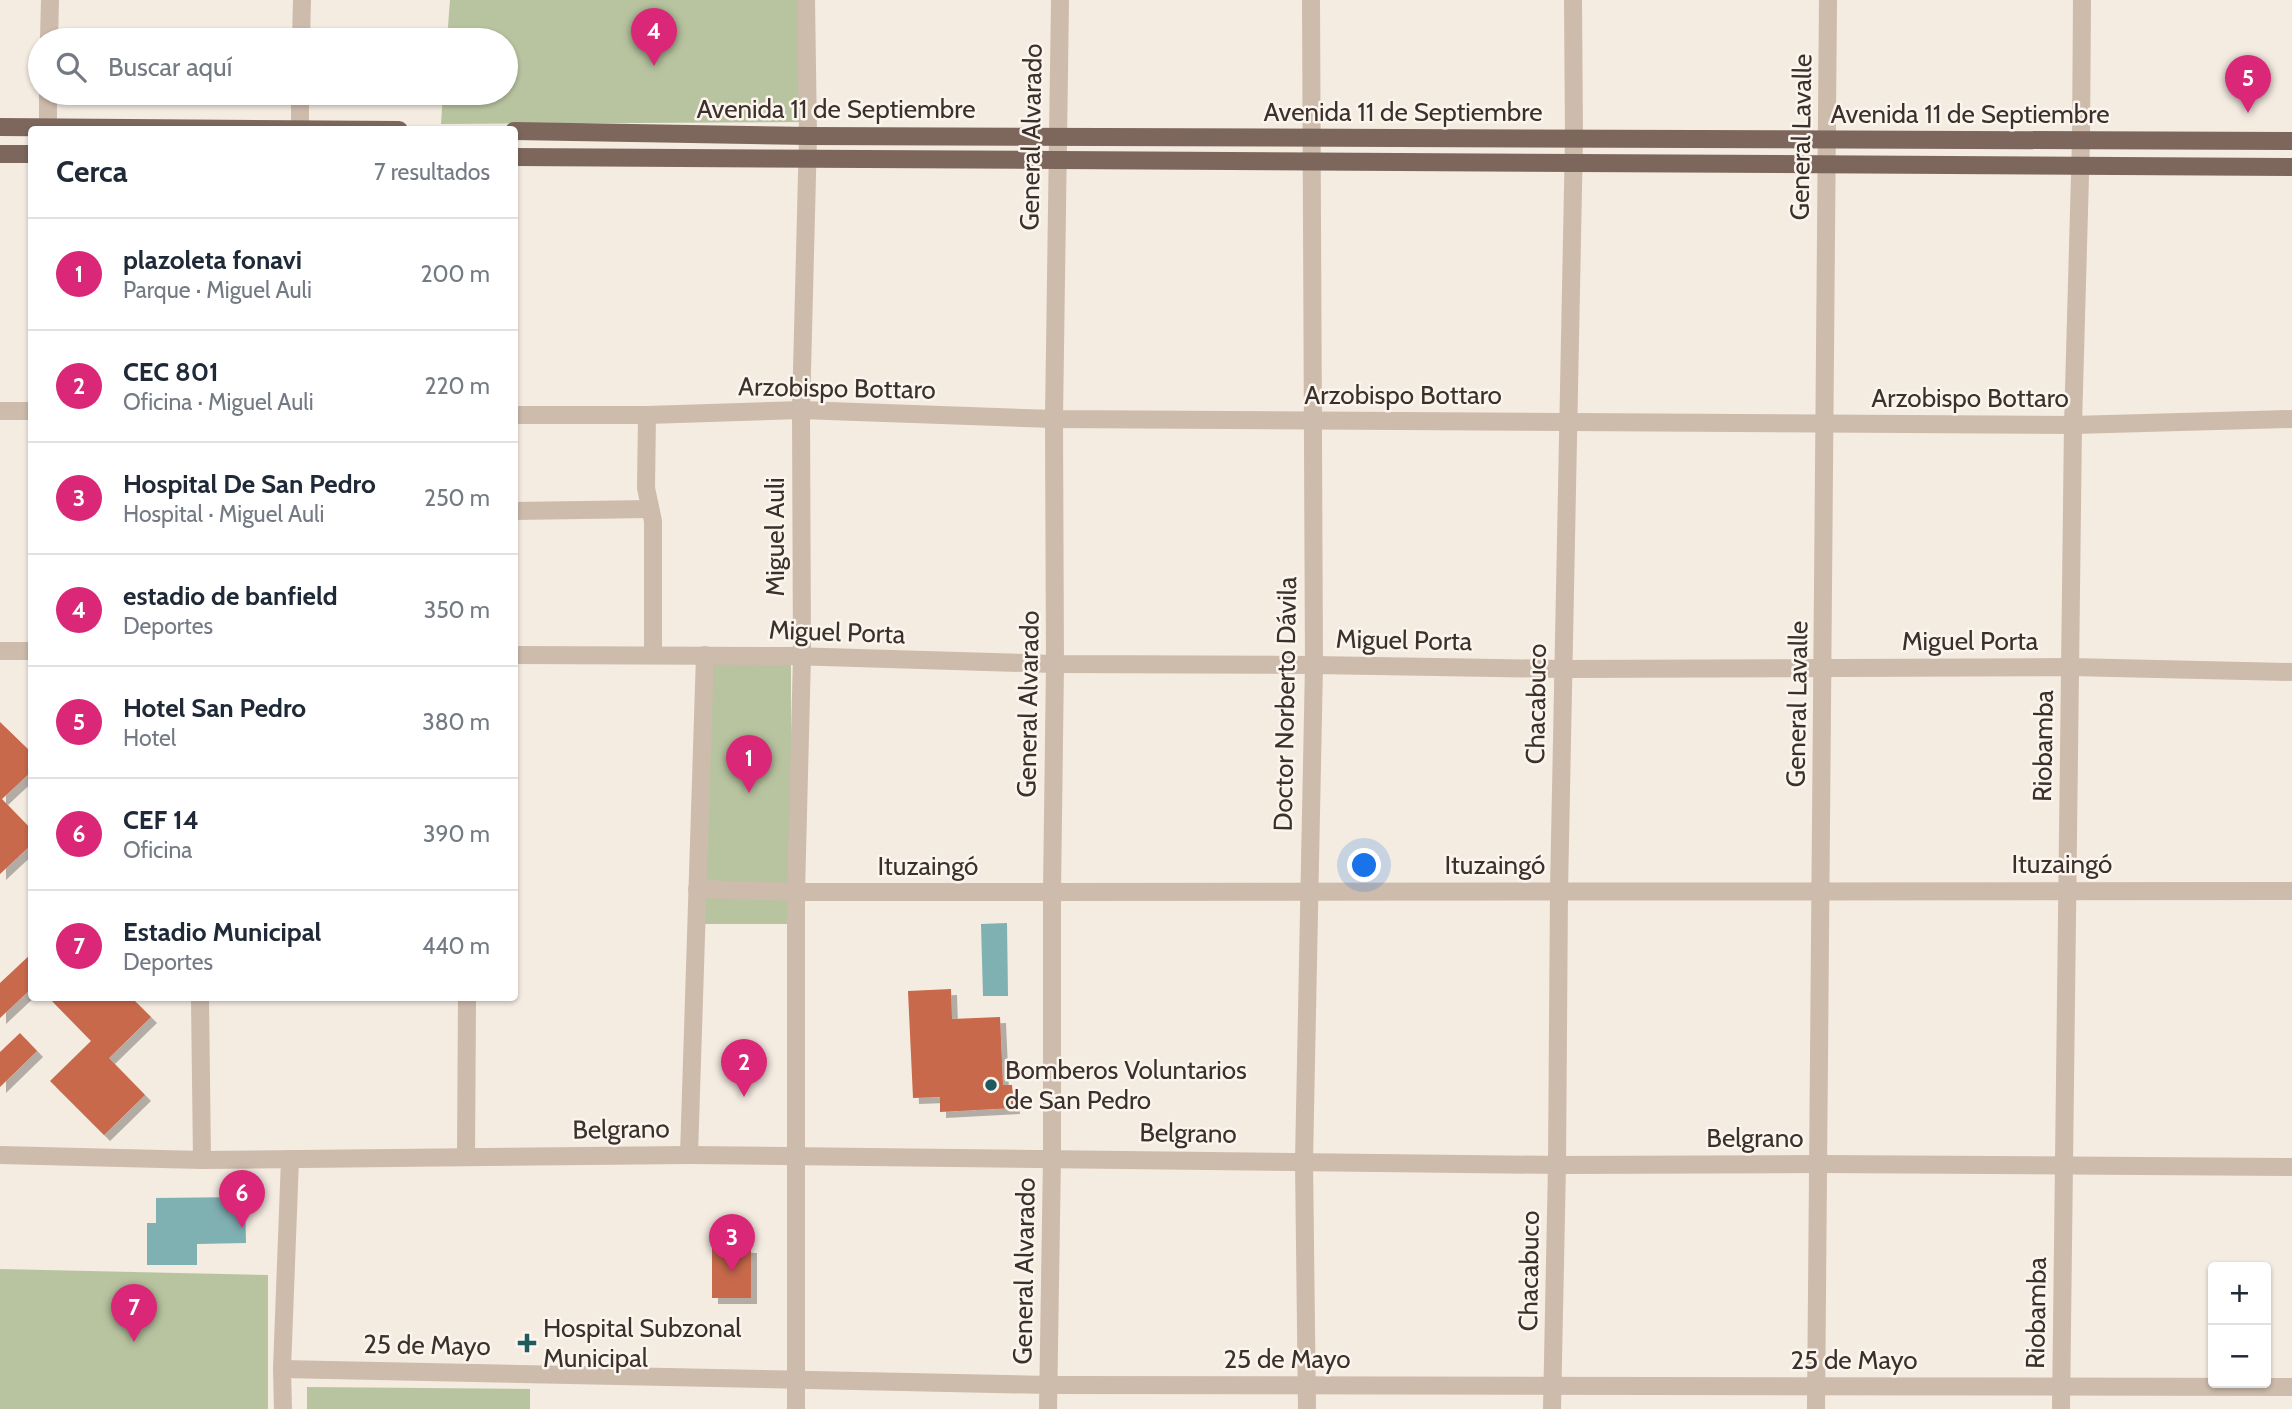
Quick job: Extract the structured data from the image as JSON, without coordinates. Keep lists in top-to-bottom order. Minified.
{"streets":{"main road":["Avenida 11 de Septiembre"],"street":["General Alvarado","General Lavalle","Arzobispo Bottaro","Miguel Auli","Miguel Porta","Doctor Norberto Dávila","Chacabuco","Riobamba","Ituzaingó","Belgrano","25 de Mayo"]},"crossings":[["Avenida 11 de Septiembre","General Alvarado"],["Avenida 11 de Septiembre","General Lavalle"],["Avenida 11 de Septiembre","Miguel Auli"],["Avenida 11 de Septiembre","Doctor Norberto Dávila"],["Avenida 11 de Septiembre","Chacabuco"],["Avenida 11 de Septiembre","Riobamba"],["General Alvarado","Arzobispo Bottaro"],["General Alvarado","Miguel Porta"],["General Alvarado","Ituzaingó"],["General Alvarado","Belgrano"],["General Alvarado","25 de Mayo"],["General Lavalle","Arzobispo Bottaro"],["General Lavalle","Miguel Porta"],["General Lavalle","Ituzaingó"],["General Lavalle","Belgrano"],["General Lavalle","25 de Mayo"],["Arzobispo Bottaro","Miguel Auli"],["Arzobispo Bottaro","Doctor Norberto Dávila"],["Arzobispo Bottaro","Chacabuco"],["Arzobispo Bottaro","Riobamba"],["Miguel Auli","Miguel Porta"],["Miguel Auli","Ituzaingó"],["Miguel Auli","Belgrano"],["Miguel Auli","25 de Mayo"],["Miguel Porta","Doctor Norberto Dávila"],["Miguel Porta","Chacabuco"],["Miguel Porta","Riobamba"],["Doctor Norberto Dávila","Ituzaingó"],["Doctor Norberto Dávila","Belgrano"],["Doctor Norberto Dávila","25 de Mayo"],["Chacabuco","Ituzaingó"],["Chacabuco","Belgrano"],["Chacabuco","25 de Mayo"],["Riobamba","Ituzaingó"],["Riobamba","Belgrano"],["Riobamba","25 de Mayo"]],"places":{"other":["Bomberos Voluntarios de San Pedro"],"health":["Hospital Subzonal Municipal"]},"page":{"pins":["4","5","1","2","6","3","7"],"search":"Buscar aquí","heading":["Cerca","7 resultados"],"list":[{"mark":"1","name":"plazoleta fonavi","note":"Parque · Miguel Auli","value":"200 m"},{"mark":"2","name":"CEC 801","note":"Oficina · Miguel Auli","value":"220 m"},{"mark":"3","name":"Hospital De San Pedro","note":"Hospital · Miguel Auli","value":"250 m"},{"mark":"4","name":"estadio de banfield","note":"Deportes","value":"350 m"},{"mark":"5","name":"Hotel San Pedro","note":"Hotel","value":"380 m"},{"mark":"6","name":"CEF 14","note":"Oficina","value":"390 m"},{"mark":"7","name":"Estadio Municipal","note":"Deportes","value":"440 m"}],"map_buttons":["+","−"]}}
